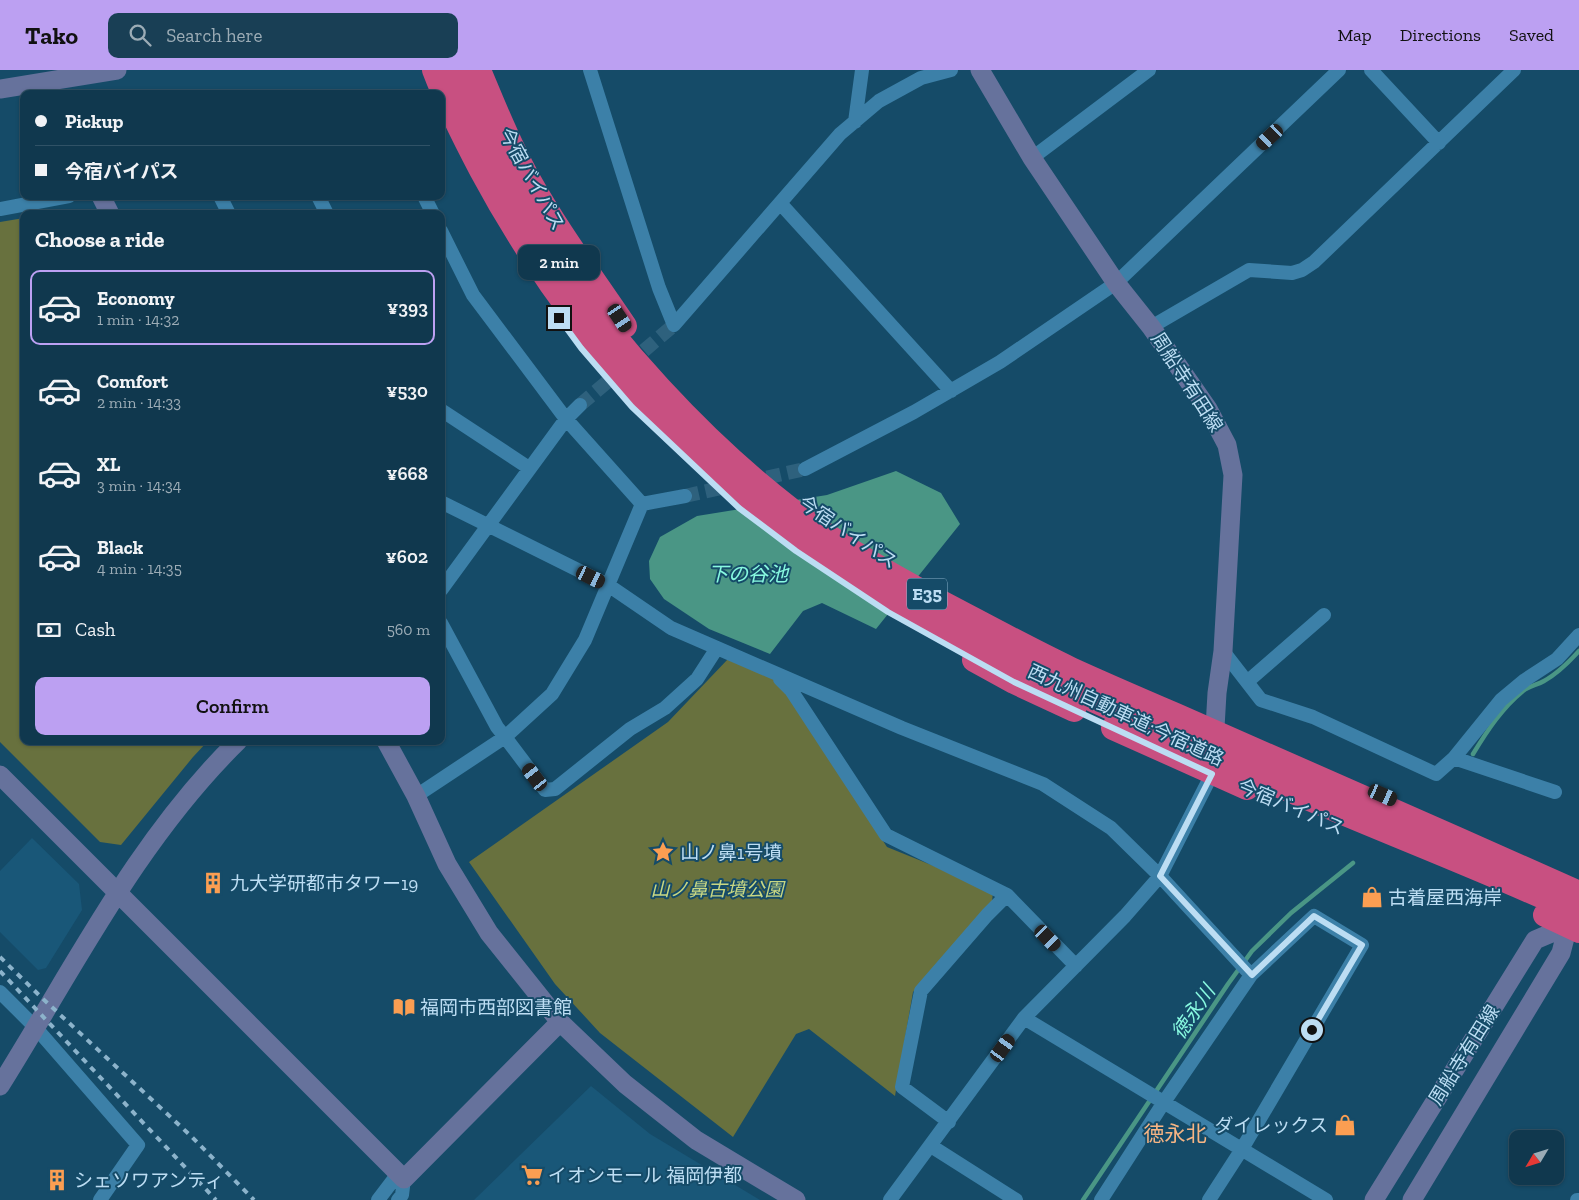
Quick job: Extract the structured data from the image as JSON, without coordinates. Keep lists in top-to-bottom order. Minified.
{"streets":{"highway":["今宿バイパス","E35","西九州自動車道;今宿道路"],"street":["周船寺有田線"]},"crossings":[["今宿バイパス","周船寺有田線"],["今宿バイパス","西九州自動車道;今宿道路"],["周船寺有田線","西九州自動車道;今宿道路"]],"districts":["徳永北"],"water":["下の谷池","徳永川"],"parks":["山ノ鼻古墳公園"],"places":{"place":["山ノ鼻1号墳"],"building":["九大学研都市タワー19","シェソワアンティ"],"shop":["古着屋西海岸","ダイレックス"],"library":["福岡市西部図書館"],"supermarket":["イオンモール 福岡伊都"]},"north":"bottom left","page":{"header":"Tako","search":"Search here","nav":["Map","Directions","Saved"],"banner":["Pickup","今宿バイパス"],"heading":"Choose a ride","bubble":"2 min","list":[{"name":"Economy","note":"1 min · 14:32","value":"¥393"},{"name":"Comfort","note":"2 min · 14:33","value":"¥530"},{"name":"XL","note":"3 min · 14:34","value":"¥668"},{"name":"Black","note":"4 min · 14:35","value":"¥602"}],"pay":["Cash","560 m"],"buttons":"Confirm"}}
